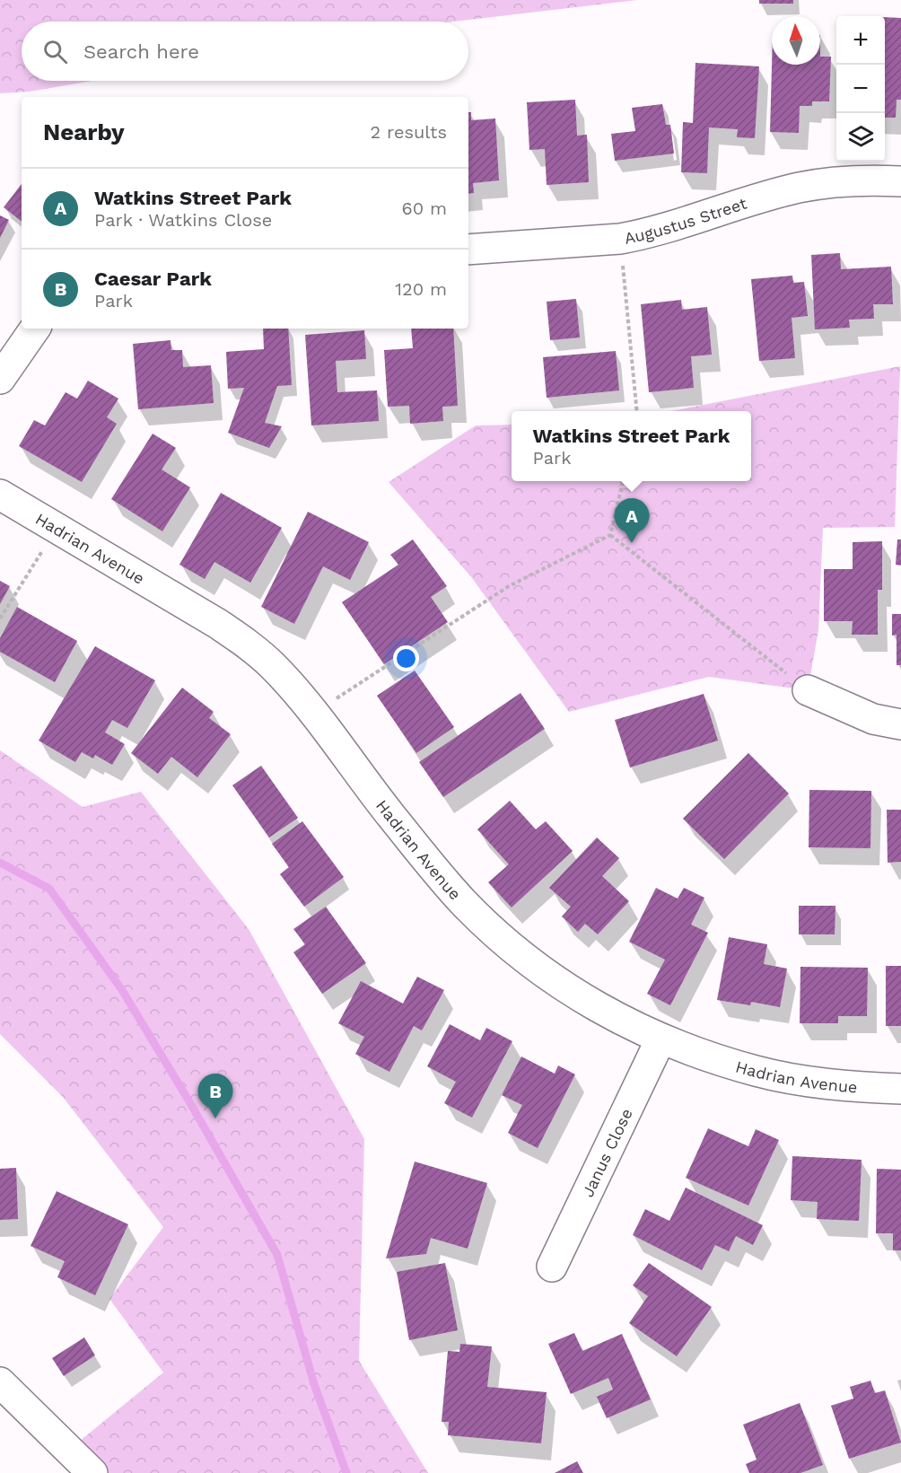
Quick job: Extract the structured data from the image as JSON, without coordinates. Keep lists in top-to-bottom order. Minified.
{"streets":{"street":["Augustus Street","Hadrian Avenue","Janus Close"]},"crossings":[["Hadrian Avenue","Janus Close"]],"north":"top","page":{"map_buttons":["+","−"],"search":"Search here","heading":["Nearby","2 results"],"list":[{"mark":"A","name":"Watkins Street Park","note":"Park · Watkins Close","value":"60 m"},{"mark":"B","name":"Caesar Park","note":"Park","value":"120 m"}],"popup":["Watkins Street Park","Park"],"pins":["A","B"]}}
